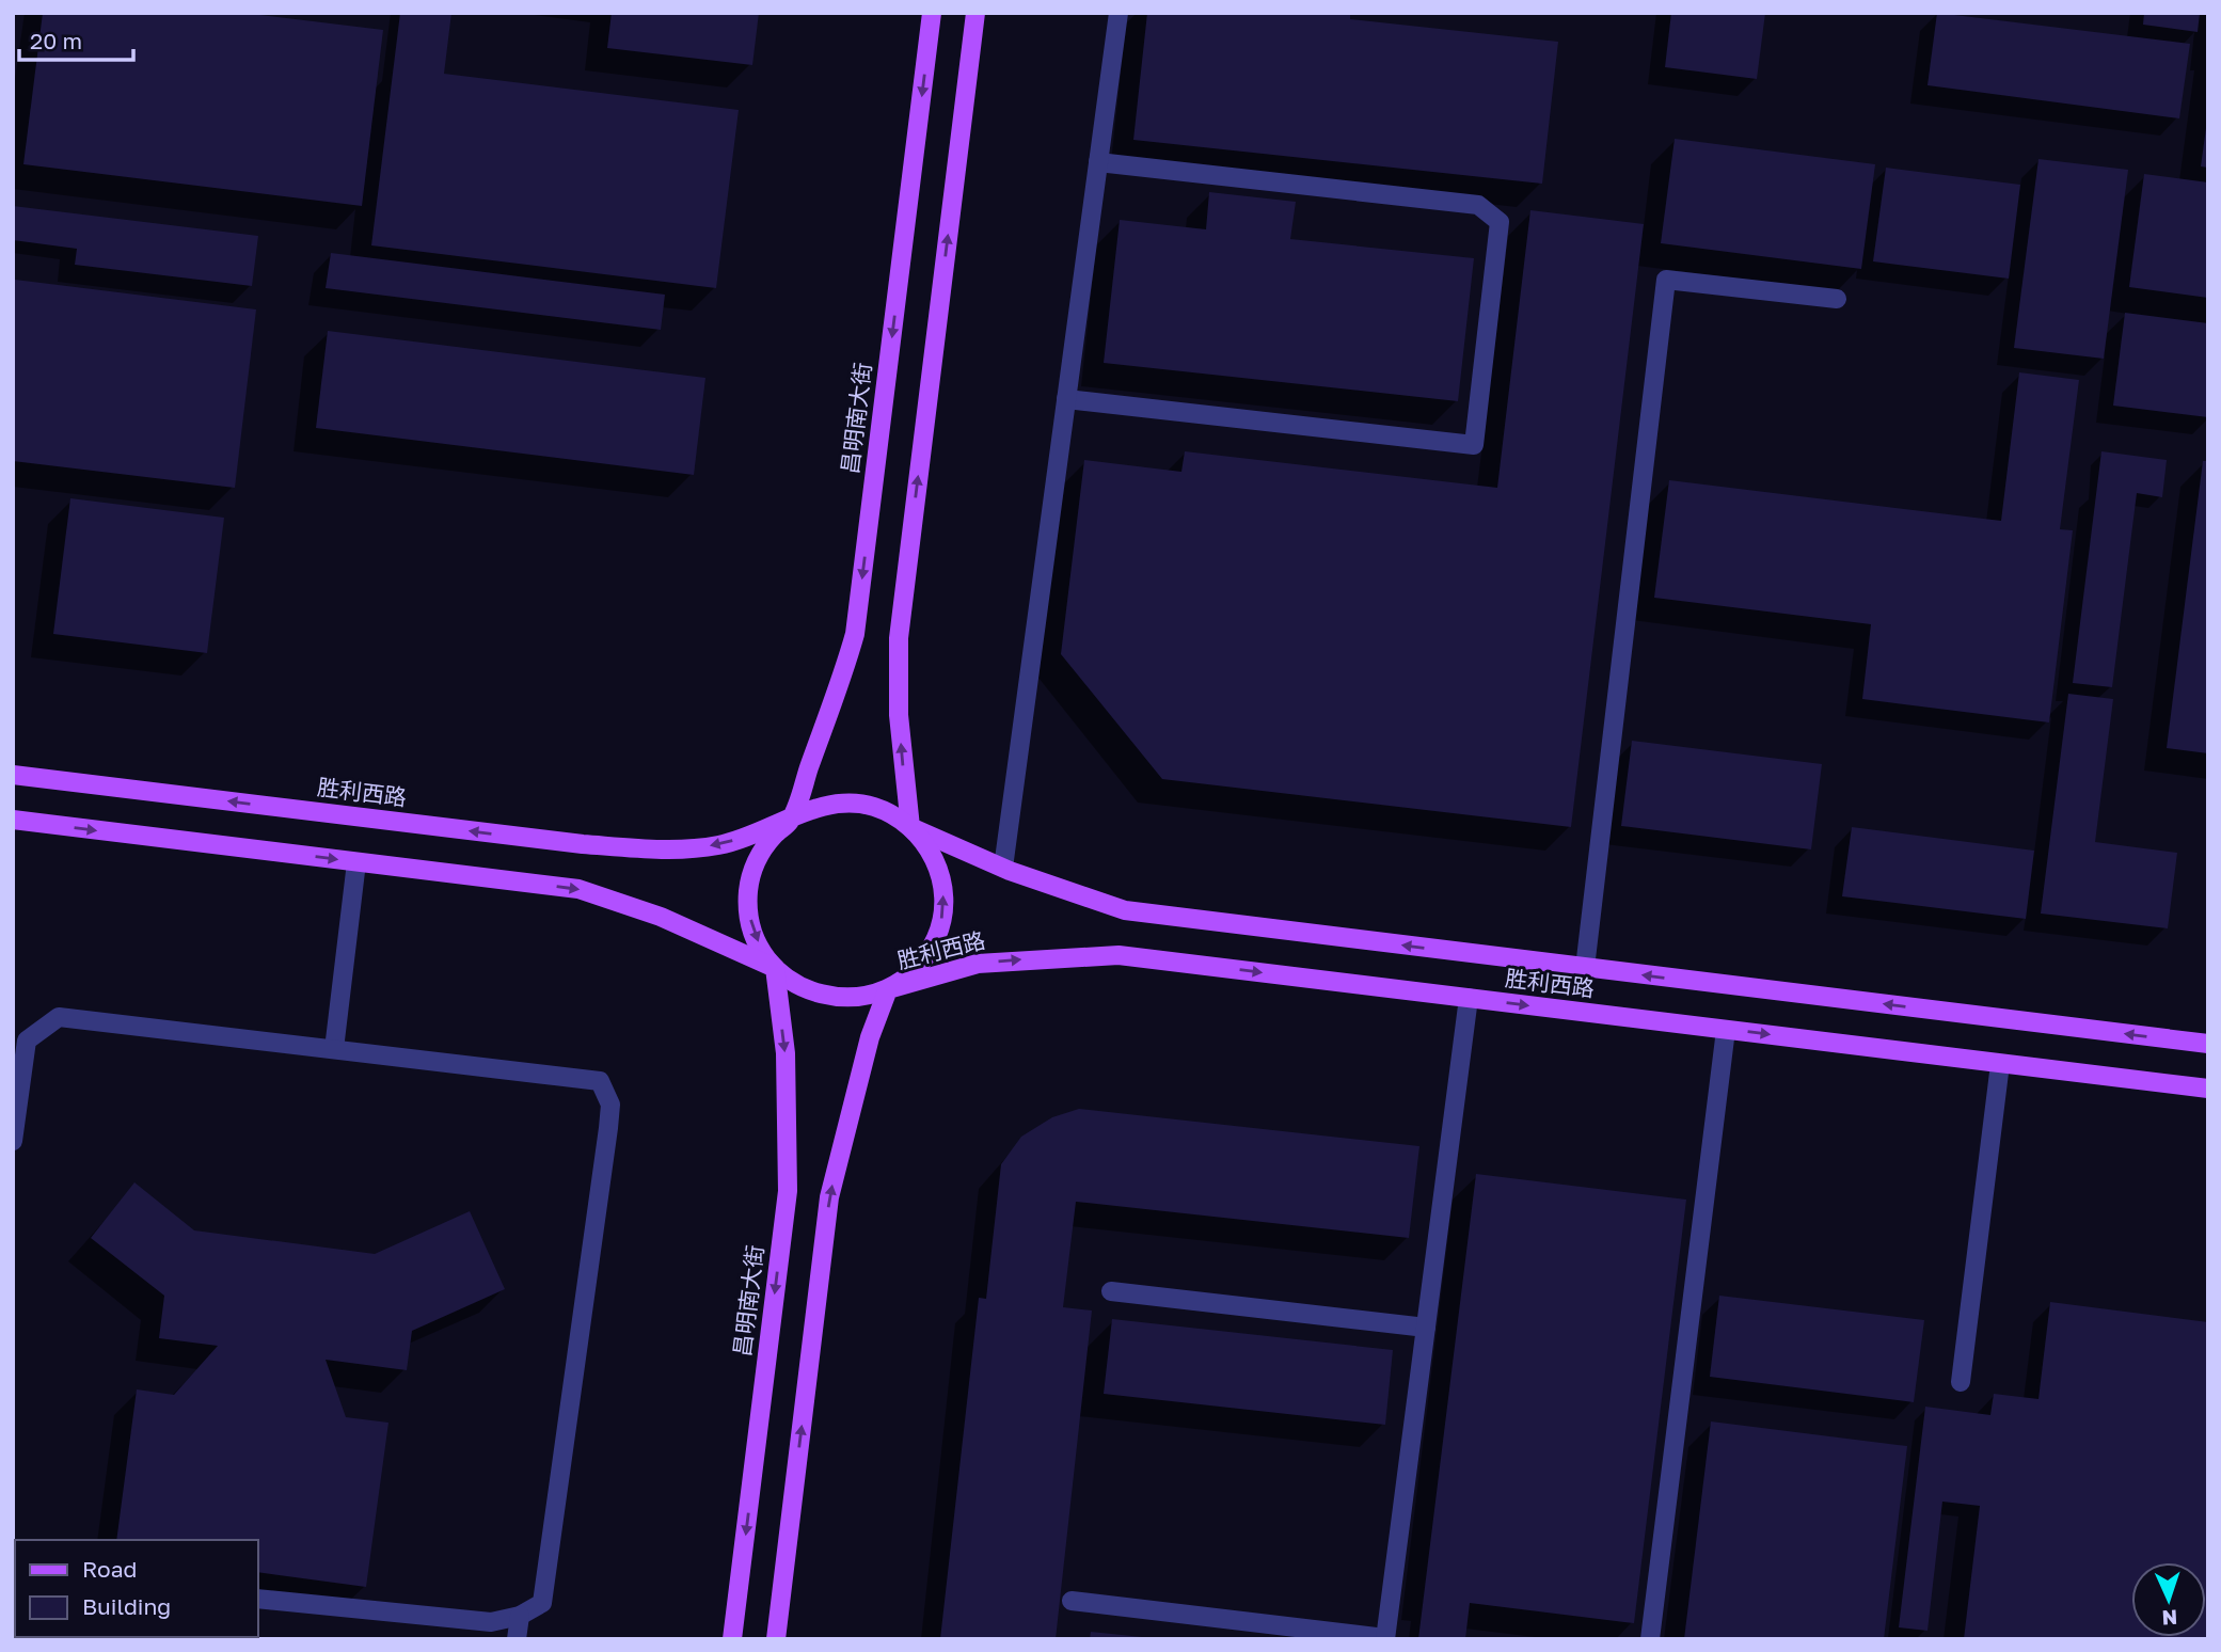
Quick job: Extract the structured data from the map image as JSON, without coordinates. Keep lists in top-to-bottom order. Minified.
{"streets":{"main road":["昌明南大街","胜利西路"]},"crossings":[["昌明南大街","胜利西路"]],"legend":["Road","Building"],"scale_bar":"20 m","north":"bottom"}
